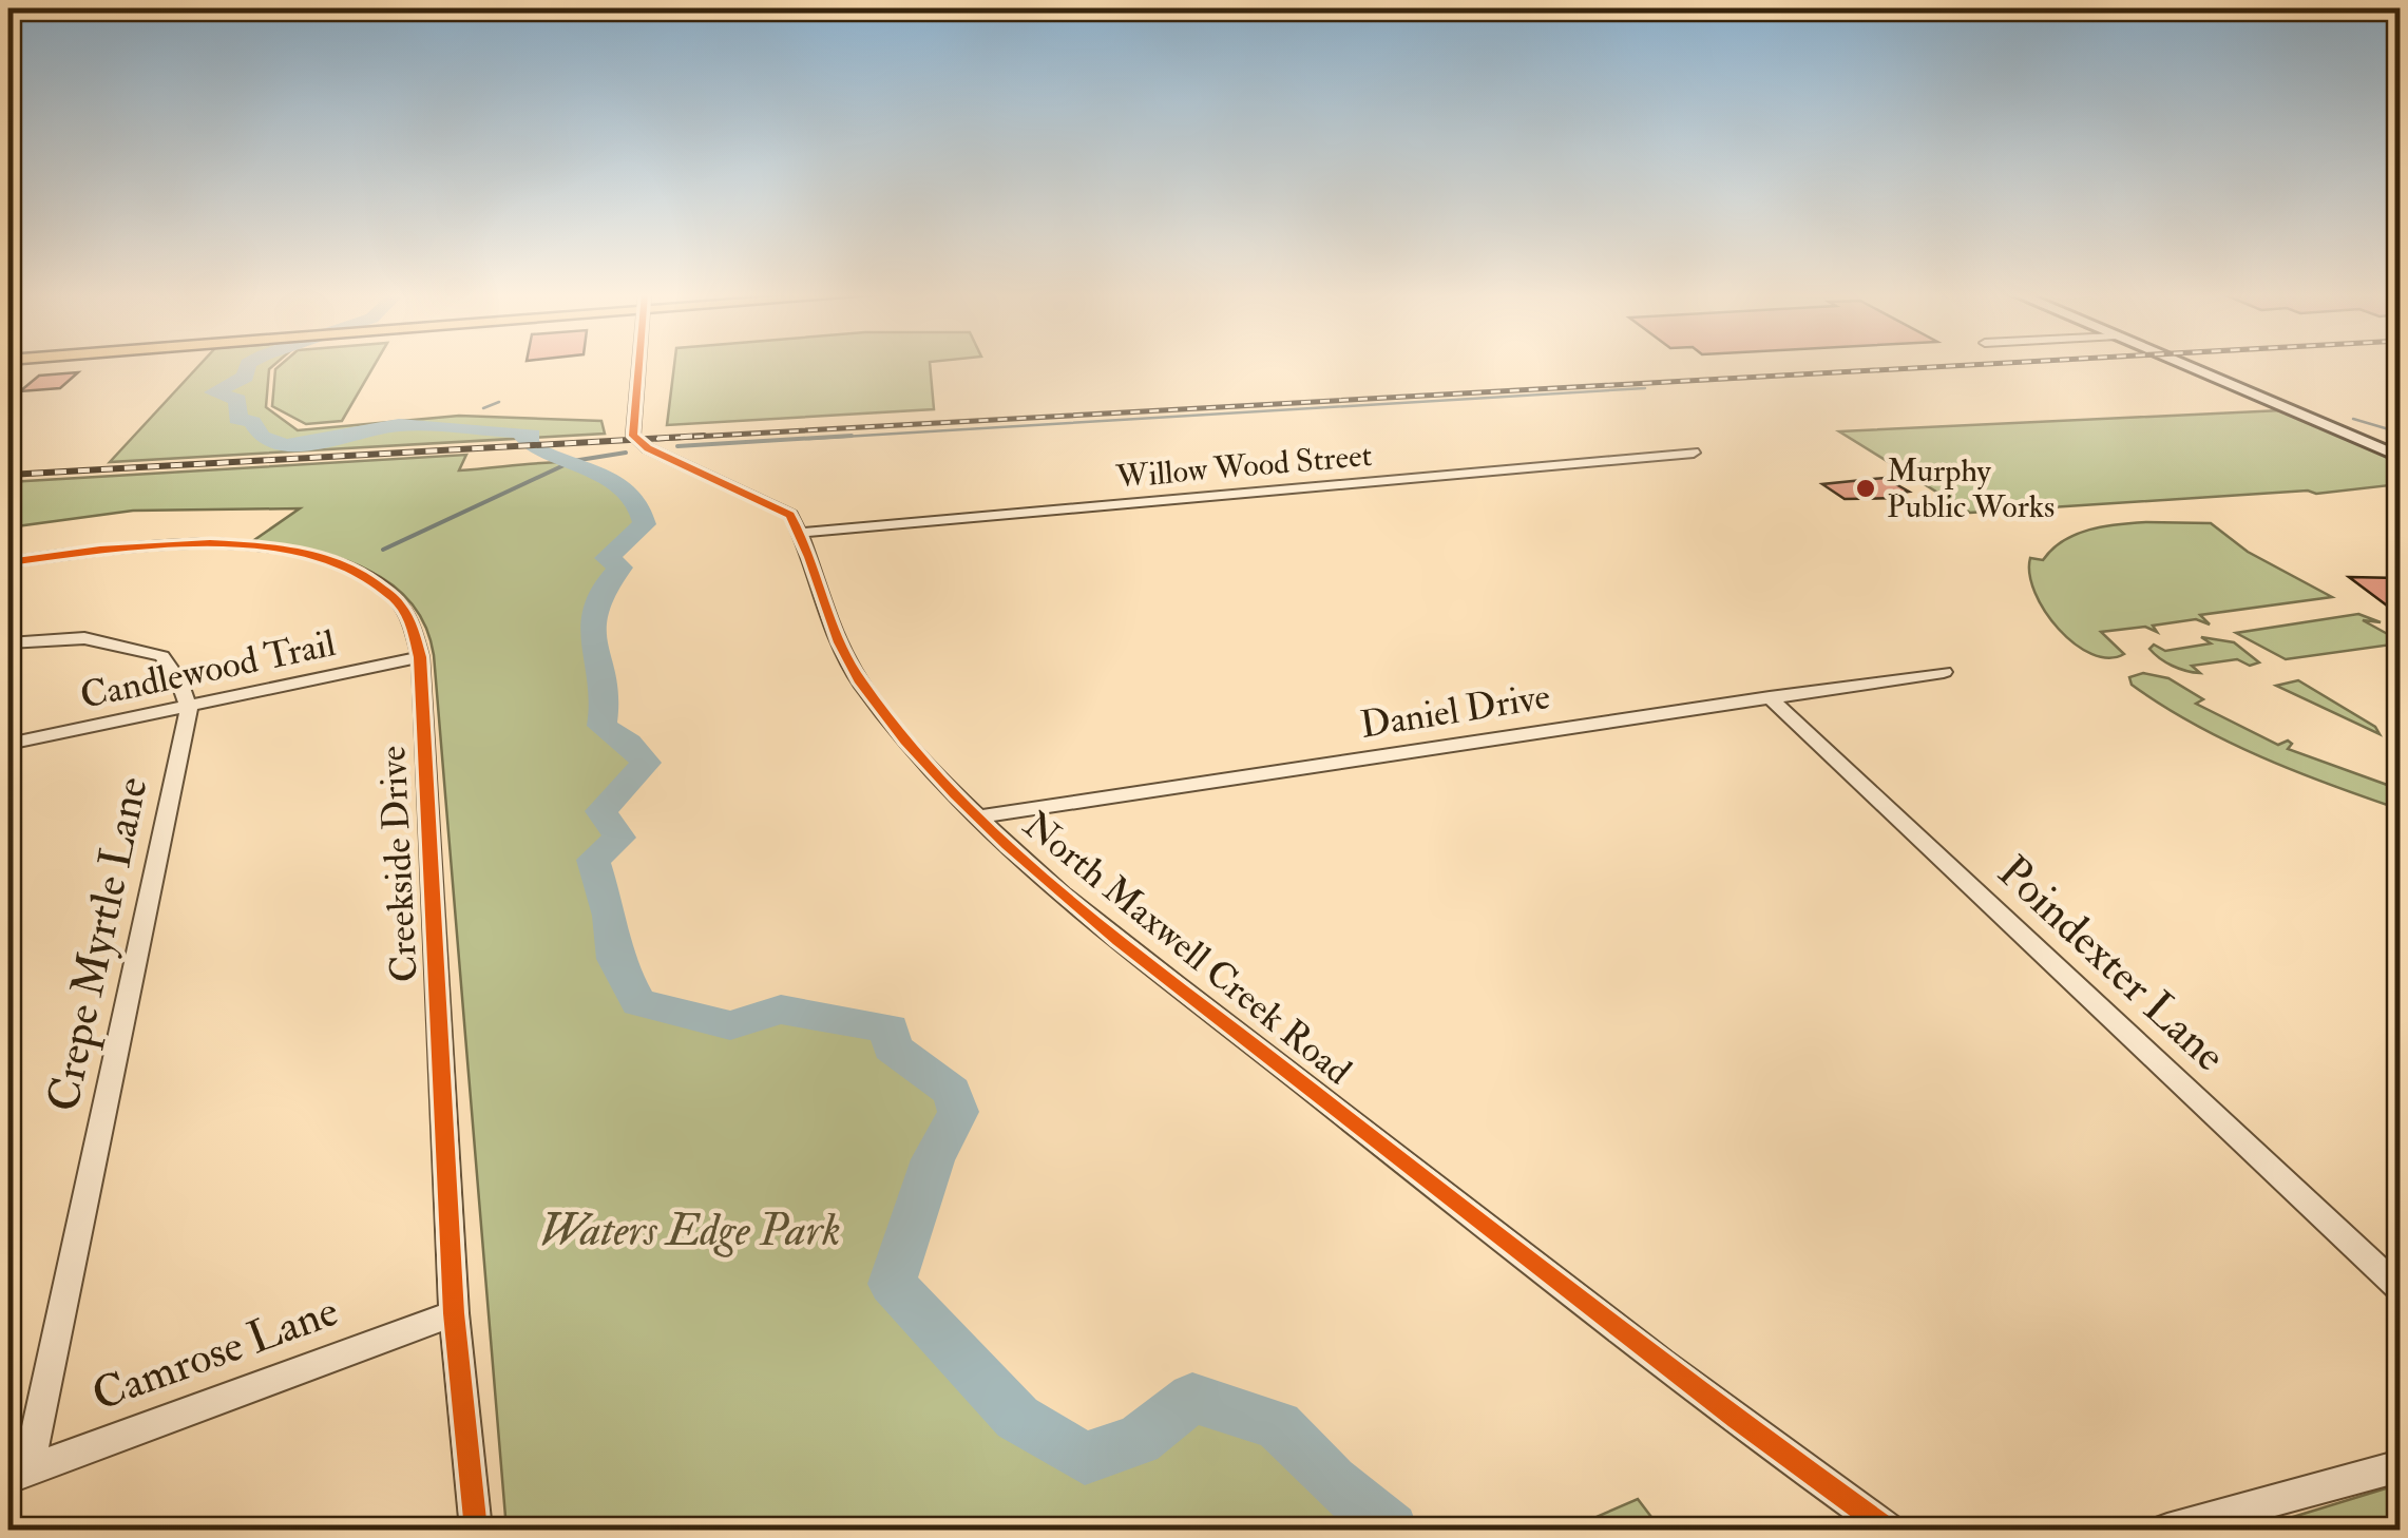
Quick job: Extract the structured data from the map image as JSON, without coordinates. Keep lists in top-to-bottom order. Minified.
{"streets":{"street":["Willow Wood Street","Candlewood Trail","Daniel Drive","Creekside Drive","Crepe Myrtle Lane","North Maxwell Creek Road","Poindexter Lane","Camrose Lane"]},"crossings":[["Willow Wood Street","North Maxwell Creek Road"],["Candlewood Trail","Creekside Drive"],["Candlewood Trail","Crepe Myrtle Lane"],["Daniel Drive","North Maxwell Creek Road"],["Daniel Drive","Poindexter Lane"],["Creekside Drive","Camrose Lane"],["Crepe Myrtle Lane","Camrose Lane"]],"parks":["Waters Edge Park"],"places":["Murphy Public Works"]}
